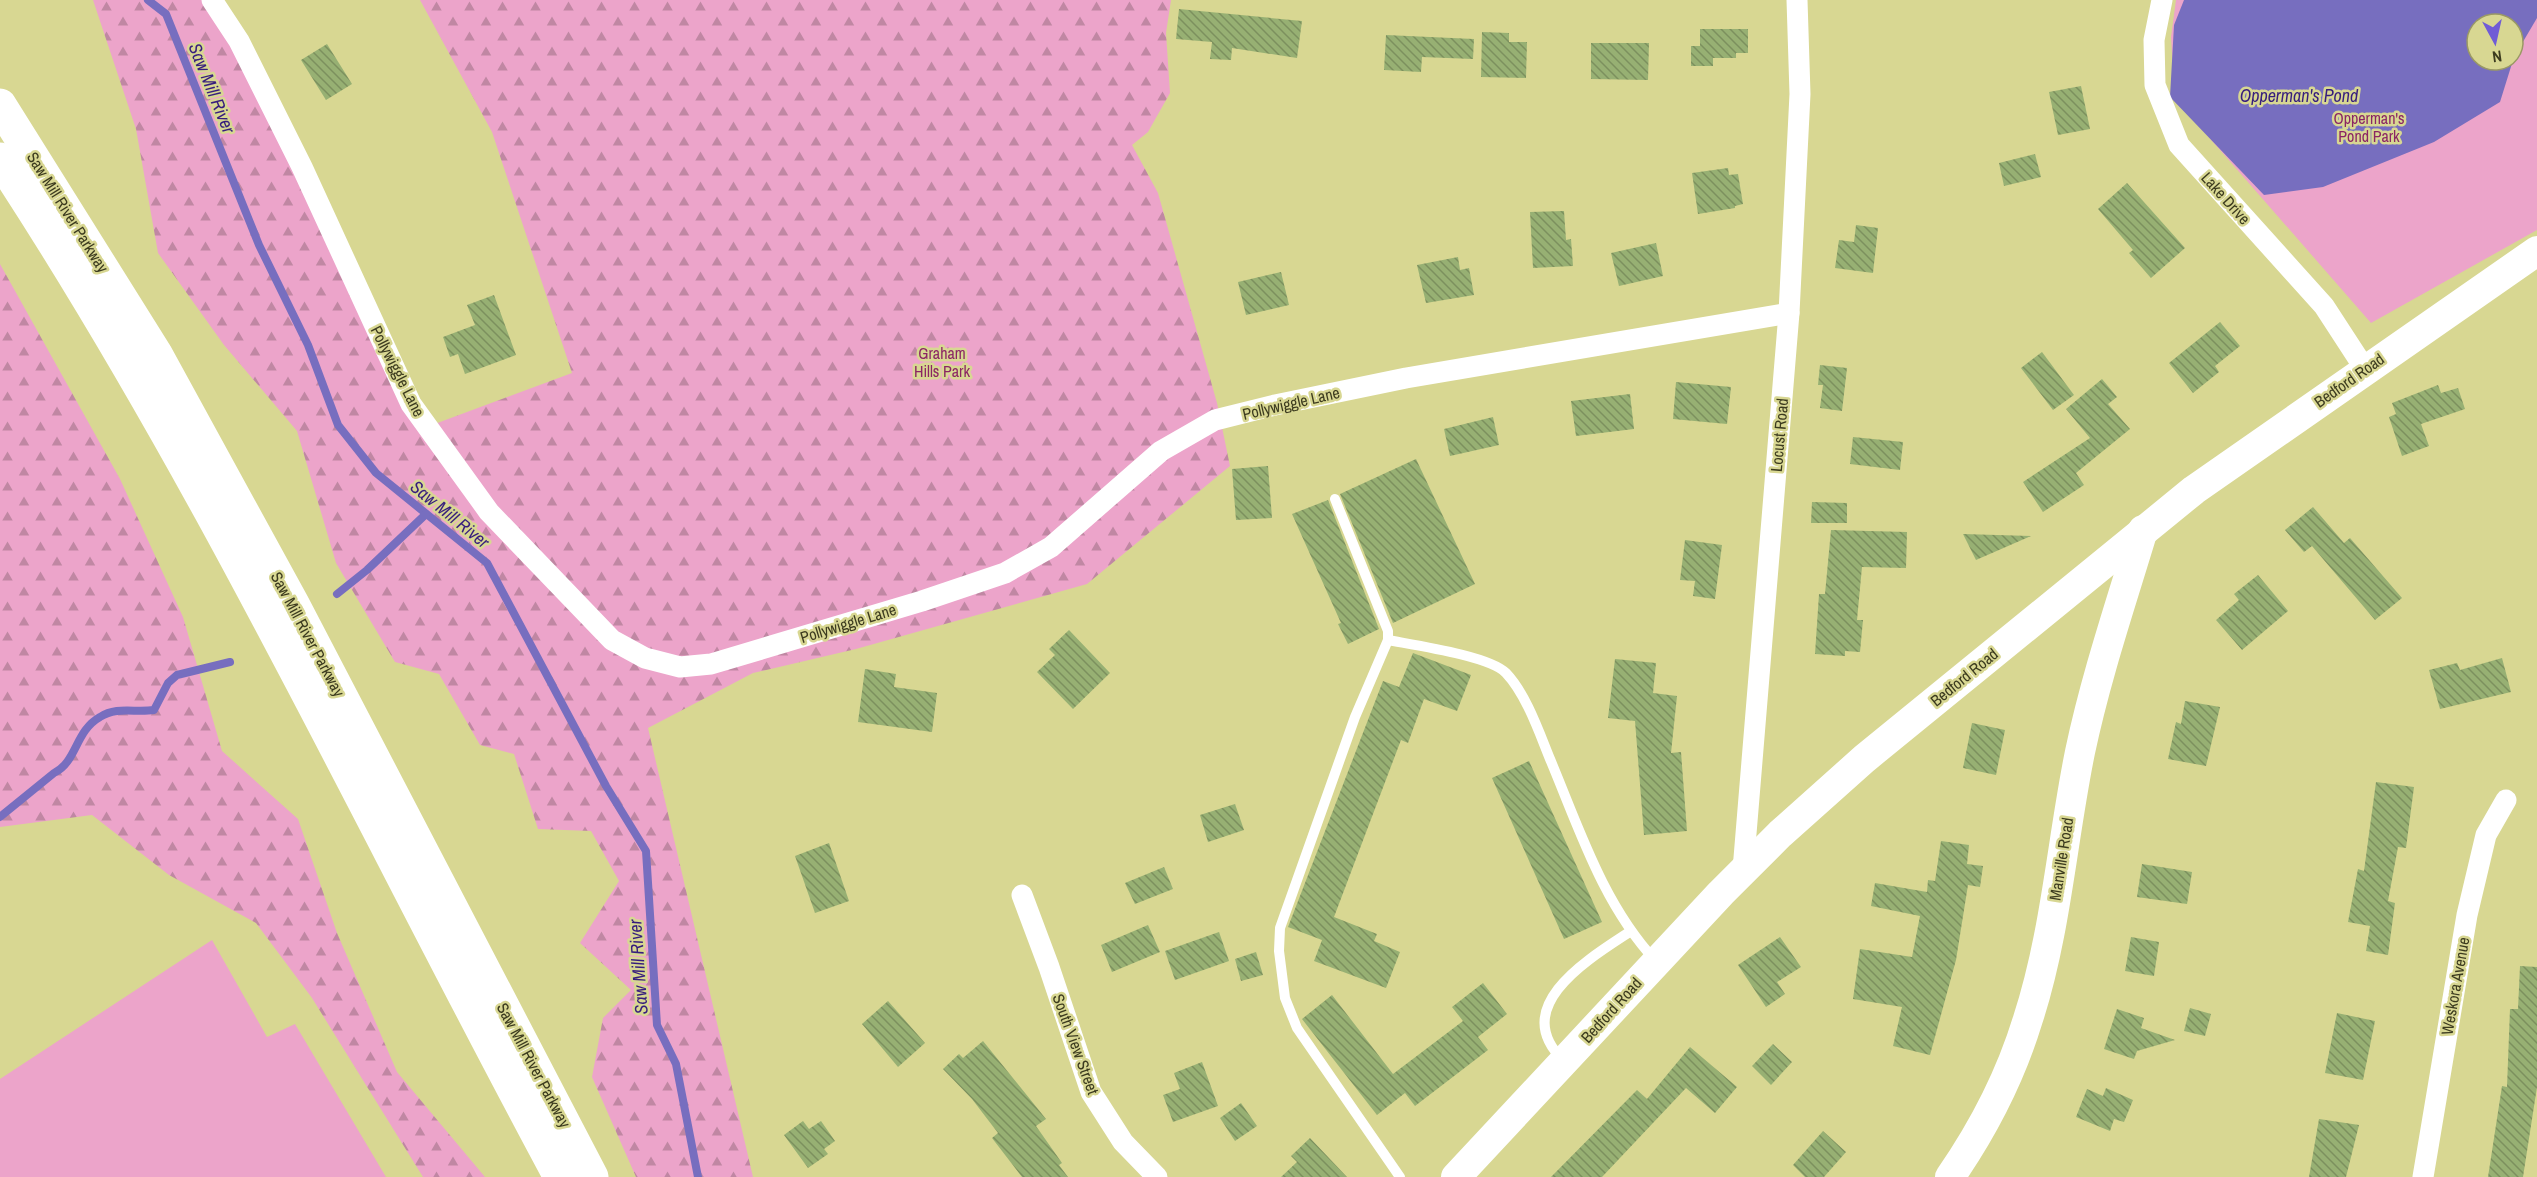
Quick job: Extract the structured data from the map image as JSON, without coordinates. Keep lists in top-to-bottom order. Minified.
{"streets":{"highway":["Saw Mill River Parkway"],"main road":["Bedford Road","Manville Road"],"street":["Lake Drive","Pollywiggle Lane","Locust Road","Weskora Avenue","South View Street"]},"crossings":[["Lake Drive","Bedford Road"],["Pollywiggle Lane","Locust Road"],["Bedford Road","Locust Road"],["Bedford Road","Manville Road"]],"water":["Saw Mill River","Opperman's Pond"],"parks":["Opperman's Pond Park","Graham Hills Park"],"north":"bottom"}
